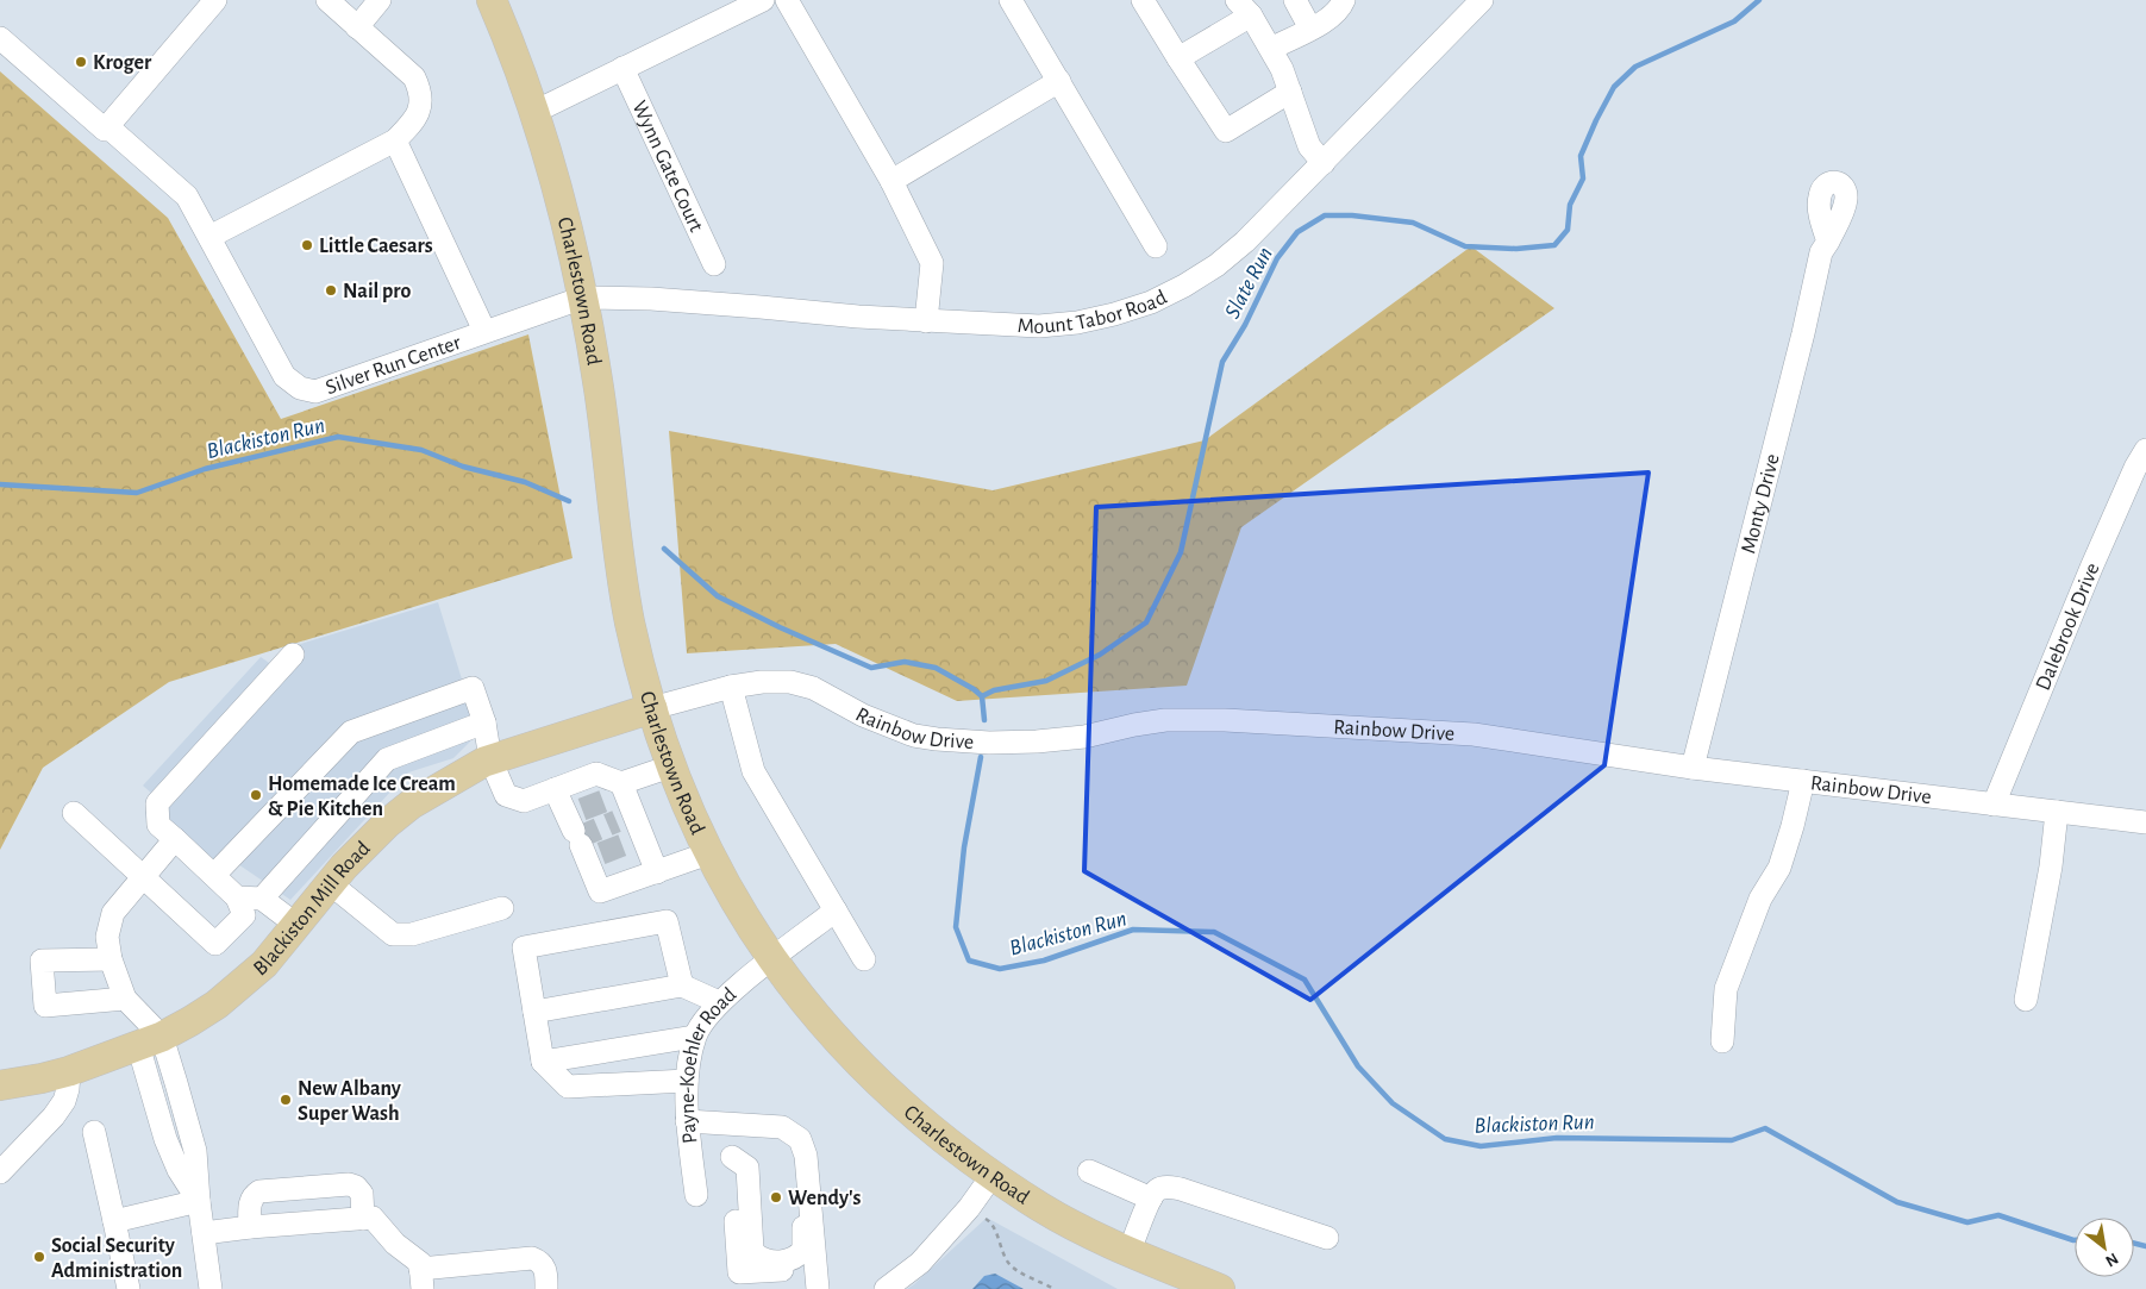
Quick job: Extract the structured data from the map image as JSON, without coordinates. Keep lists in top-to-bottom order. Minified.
{"streets":{"main road":["Charlestown Road","Blackiston Mill Road"],"street":["Wynn Gate Court","Mount Tabor Road","Silver Run Center","Monty Drive","Dalebrook Drive","Rainbow Drive","Payne-Koehler Road"]},"crossings":[["Charlestown Road","Mount Tabor Road"],["Charlestown Road","Silver Run Center"],["Charlestown Road","Rainbow Drive"],["Charlestown Road","Blackiston Mill Road"],["Charlestown Road","Payne-Koehler Road"],["Mount Tabor Road","Silver Run Center"],["Monty Drive","Rainbow Drive"],["Dalebrook Drive","Rainbow Drive"],["Rainbow Drive","Blackiston Mill Road"]],"water":["Slate Run","Blackiston Run"],"places":["Kroger","Little Caesars","Nail pro","Homemade Ice Cream & Pie Kitchen","New Albany Super Wash","Wendy's","Social Security Administration"],"north":"bottom right"}
